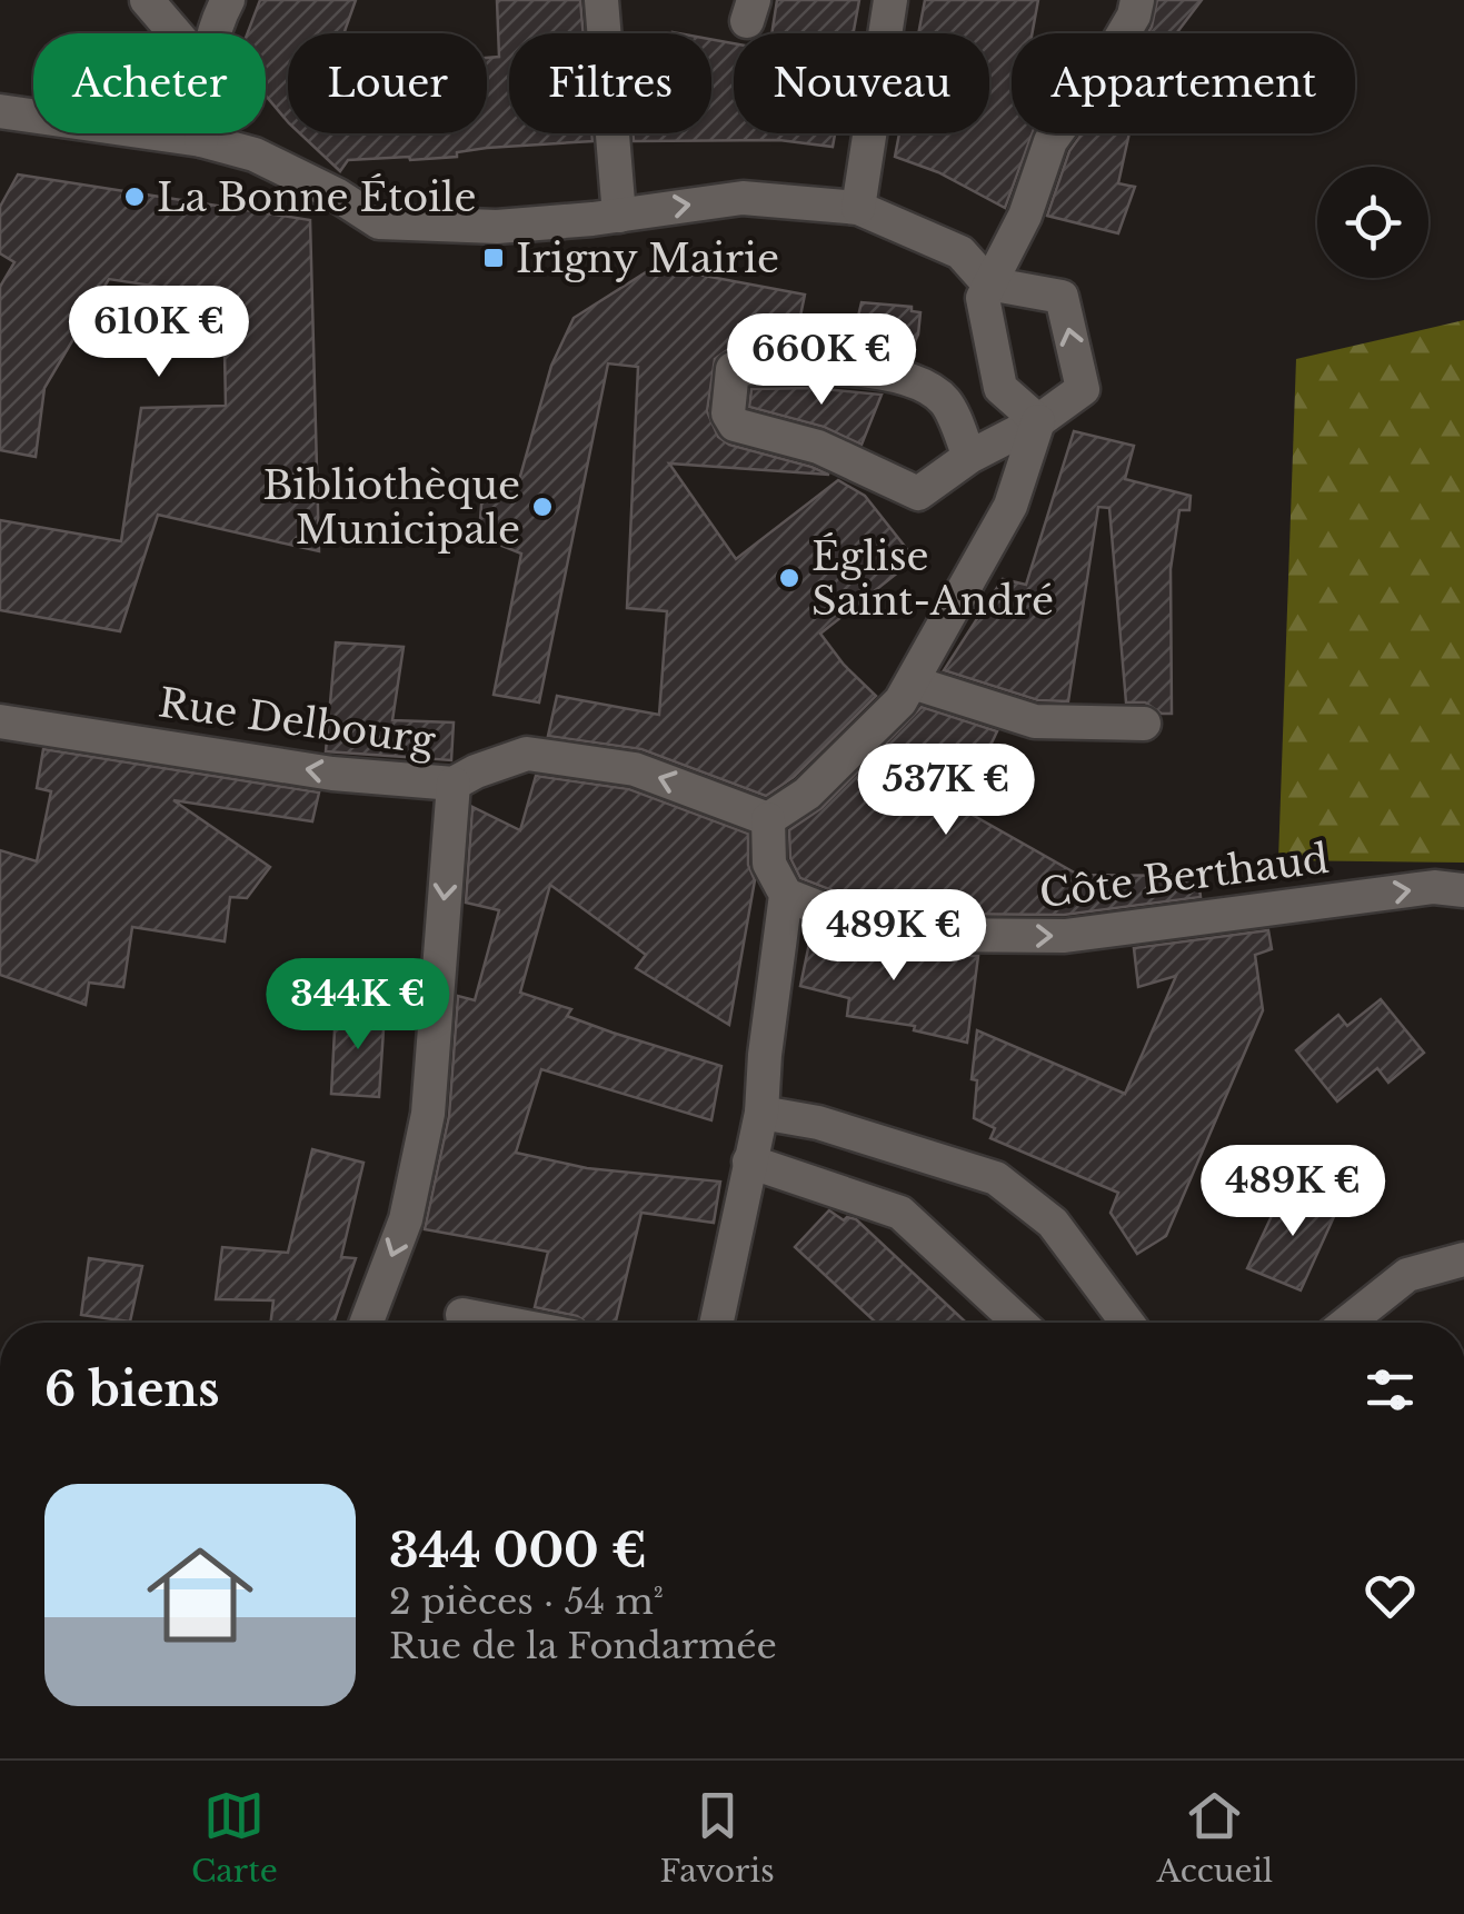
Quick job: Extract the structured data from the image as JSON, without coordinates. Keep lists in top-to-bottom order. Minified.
{"streets":{"street":["Rue Delbourg","Côte Berthaud"]},"one_way":["Rue Delbourg"],"places":{"other":["La Bonne Étoile","Bibliothèque Municipale","Église Saint-André"],"transit":["Irigny Mairie"]},"page":{"chip":["Acheter","Louer","Filtres","Nouveau","Appartement"],"price":["610K €","660K €","537K €","489K €","344K €","489K €"],"heading":"6 biens","list":[{"name":"344 000 €","note":"2 pièces · 54 m² · Rue de la Fondarmée"}],"tabs":["Carte","Favoris","Accueil"]}}
